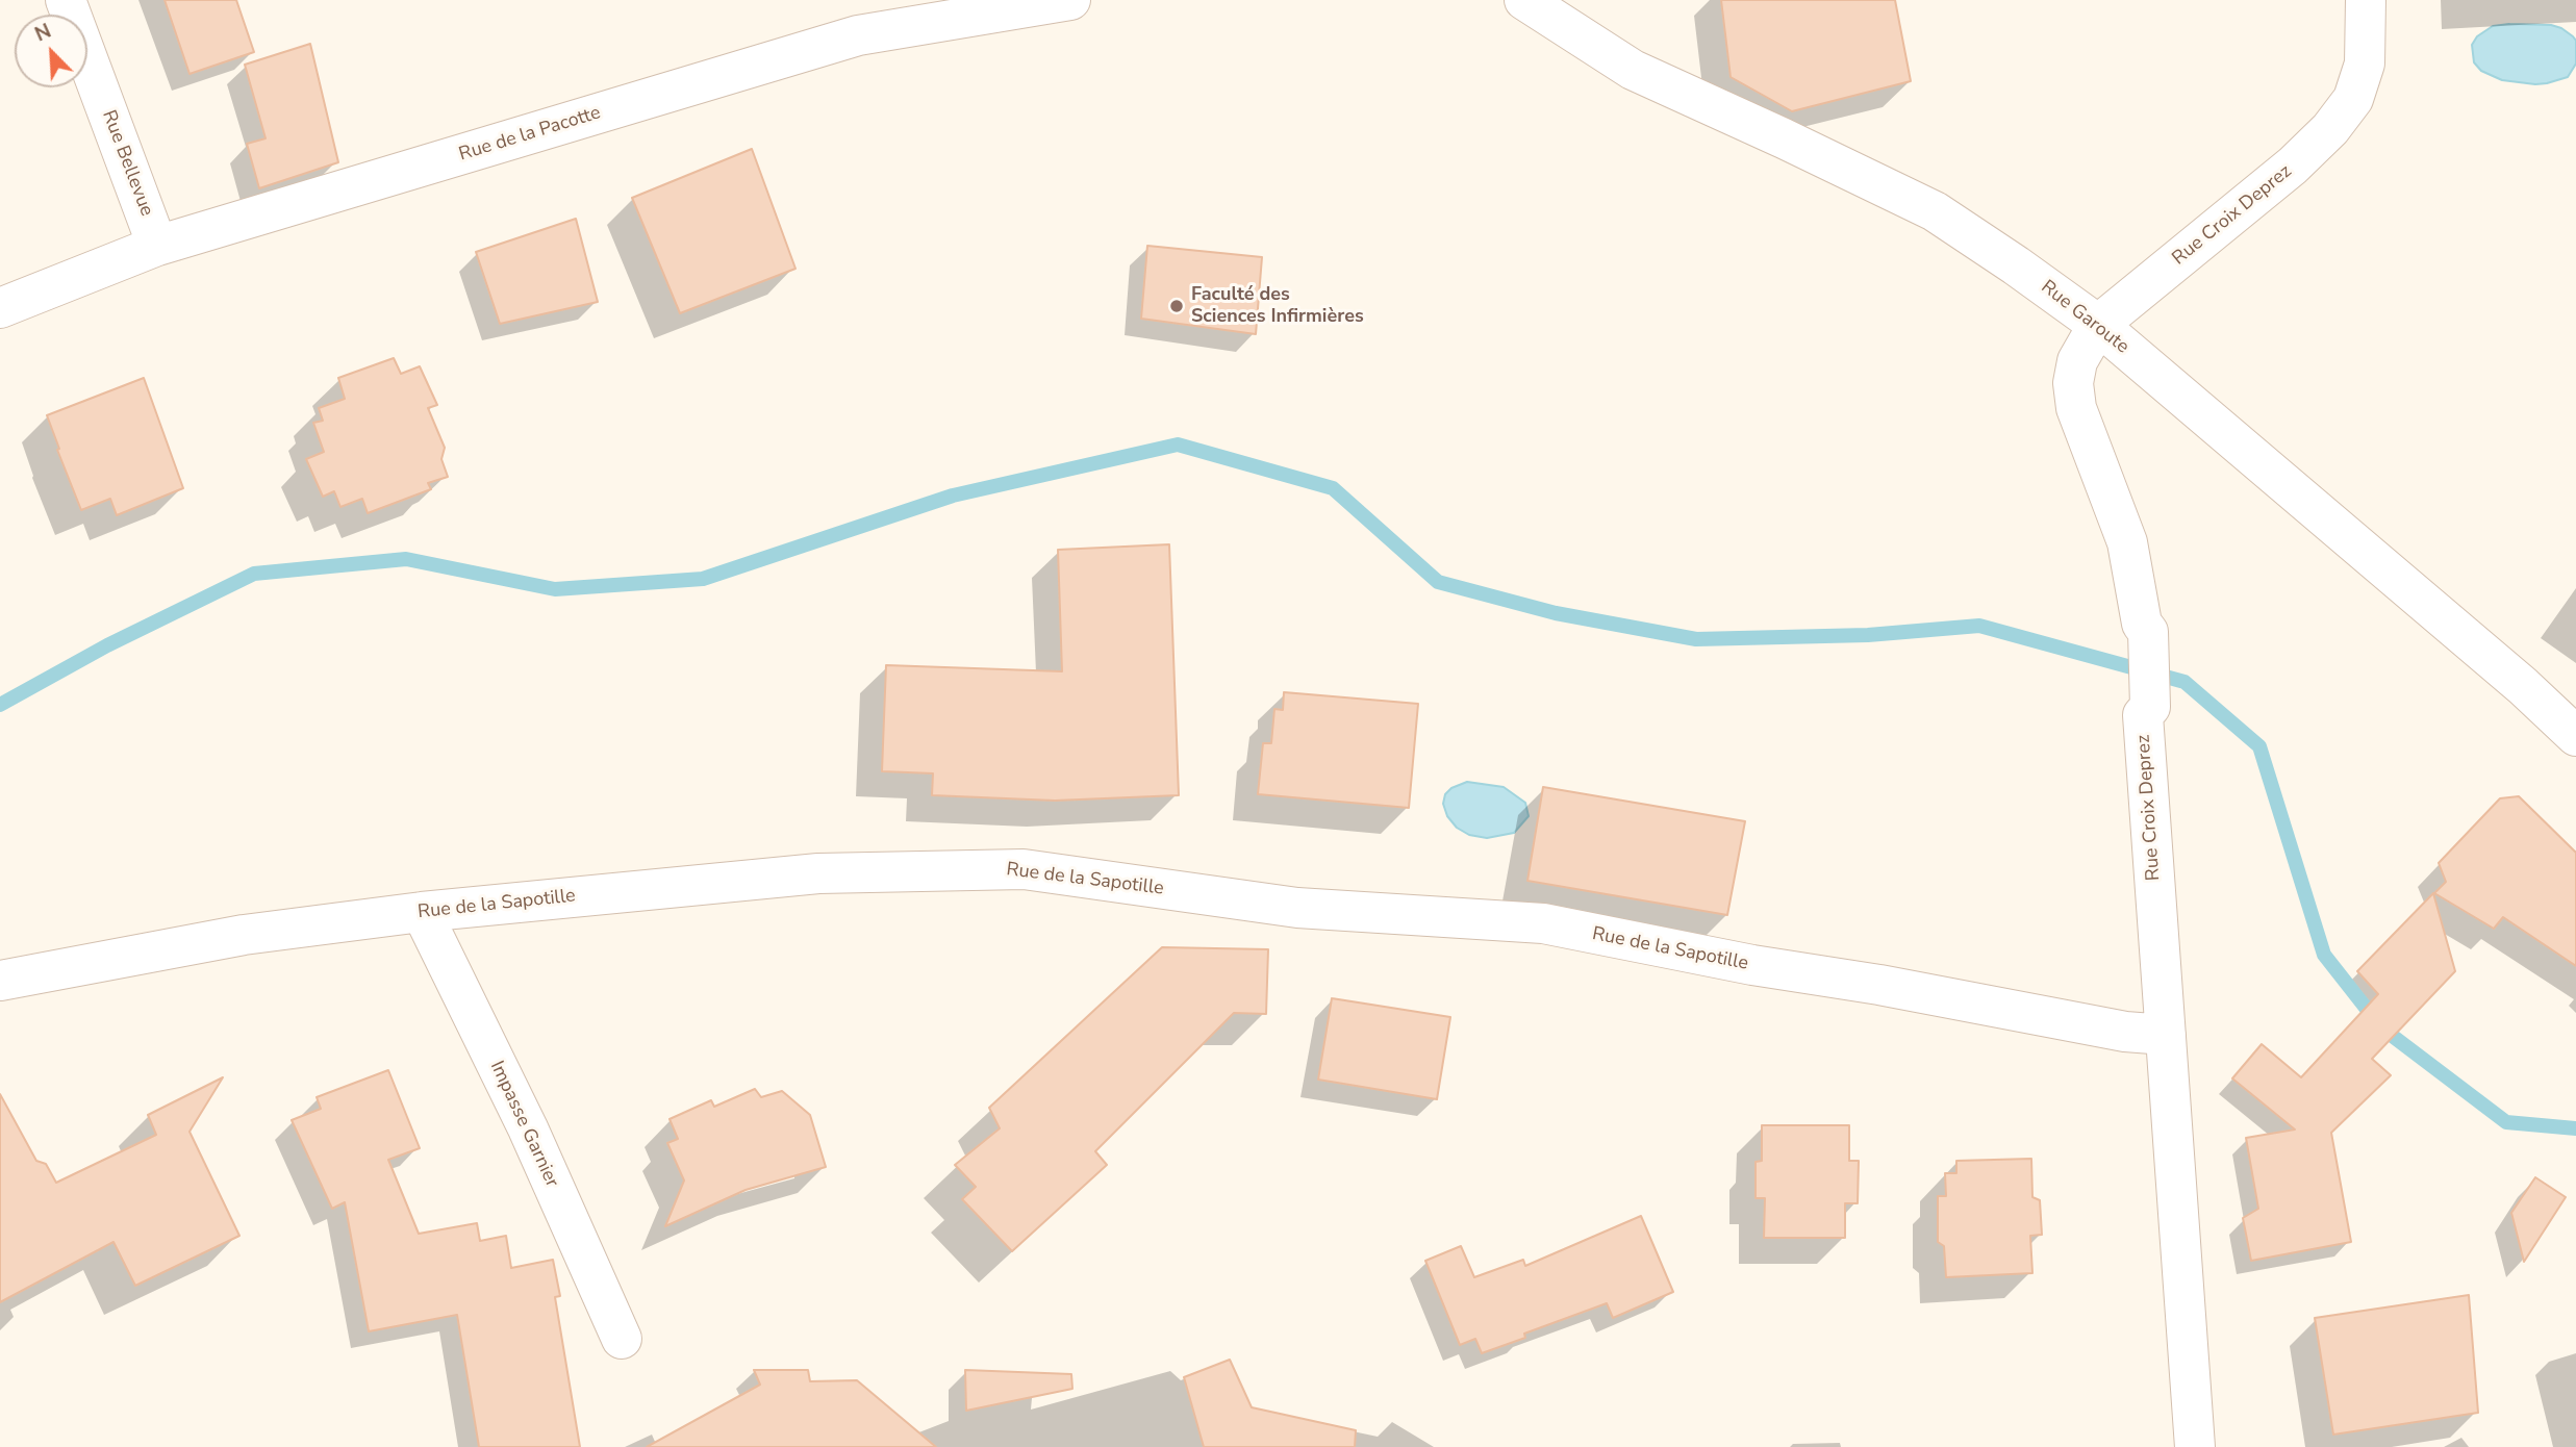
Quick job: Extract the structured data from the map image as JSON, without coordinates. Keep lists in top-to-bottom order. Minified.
{"streets":{"street":["Rue de la Pacotte","Rue Bellevue","Rue Croix Deprez","Rue Garoute","Rue de la Sapotille","Impasse Garnier"]},"crossings":[["Rue de la Pacotte","Rue Bellevue"],["Rue Croix Deprez","Rue Garoute"],["Rue Croix Deprez","Rue de la Sapotille"],["Rue de la Sapotille","Impasse Garnier"]],"places":["Faculté des Sciences Infirmières"],"north":"top left"}
